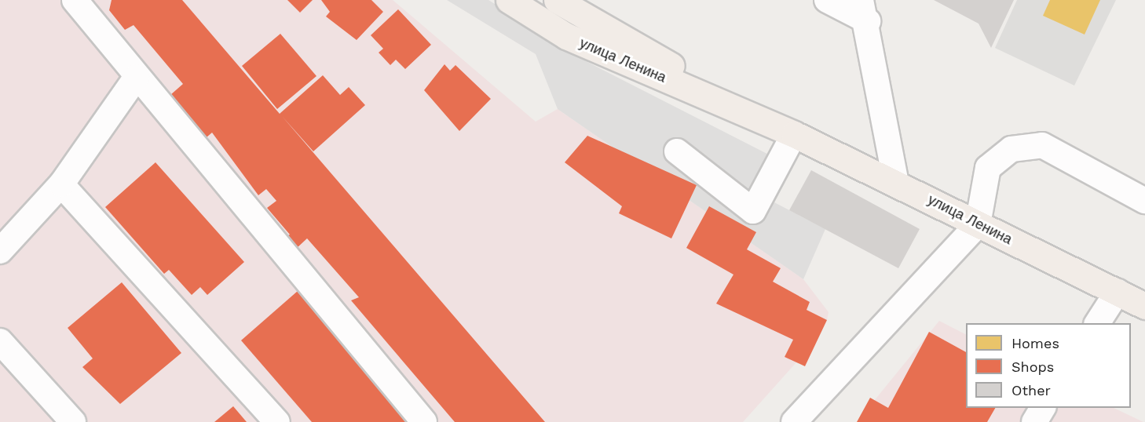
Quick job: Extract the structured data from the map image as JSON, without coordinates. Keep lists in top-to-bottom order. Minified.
{"streets":{"main road":["улица Ленина"]},"legend":["Homes","Shops","Other"]}
